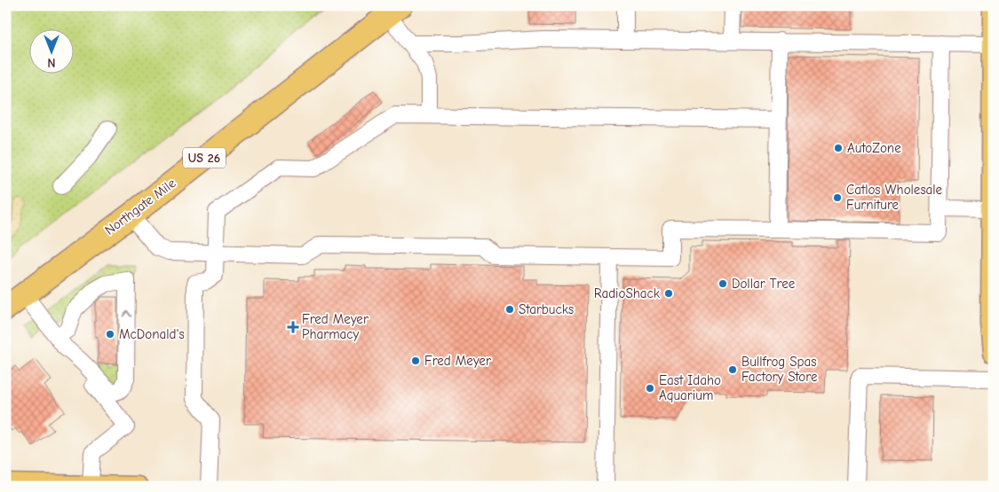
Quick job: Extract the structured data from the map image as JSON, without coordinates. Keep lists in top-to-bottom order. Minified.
{"streets":{"highway":["US 26","Northgate Mile"]},"places":{"other":["AutoZone","Catlos Wholesale Furniture","Dollar Tree","RadioShack","Starbucks","McDonald's","Fred Meyer","Bullfrog Spas Factory Store","East Idaho Aquarium"],"health":["Fred Meyer Pharmacy"]},"north":"bottom"}
